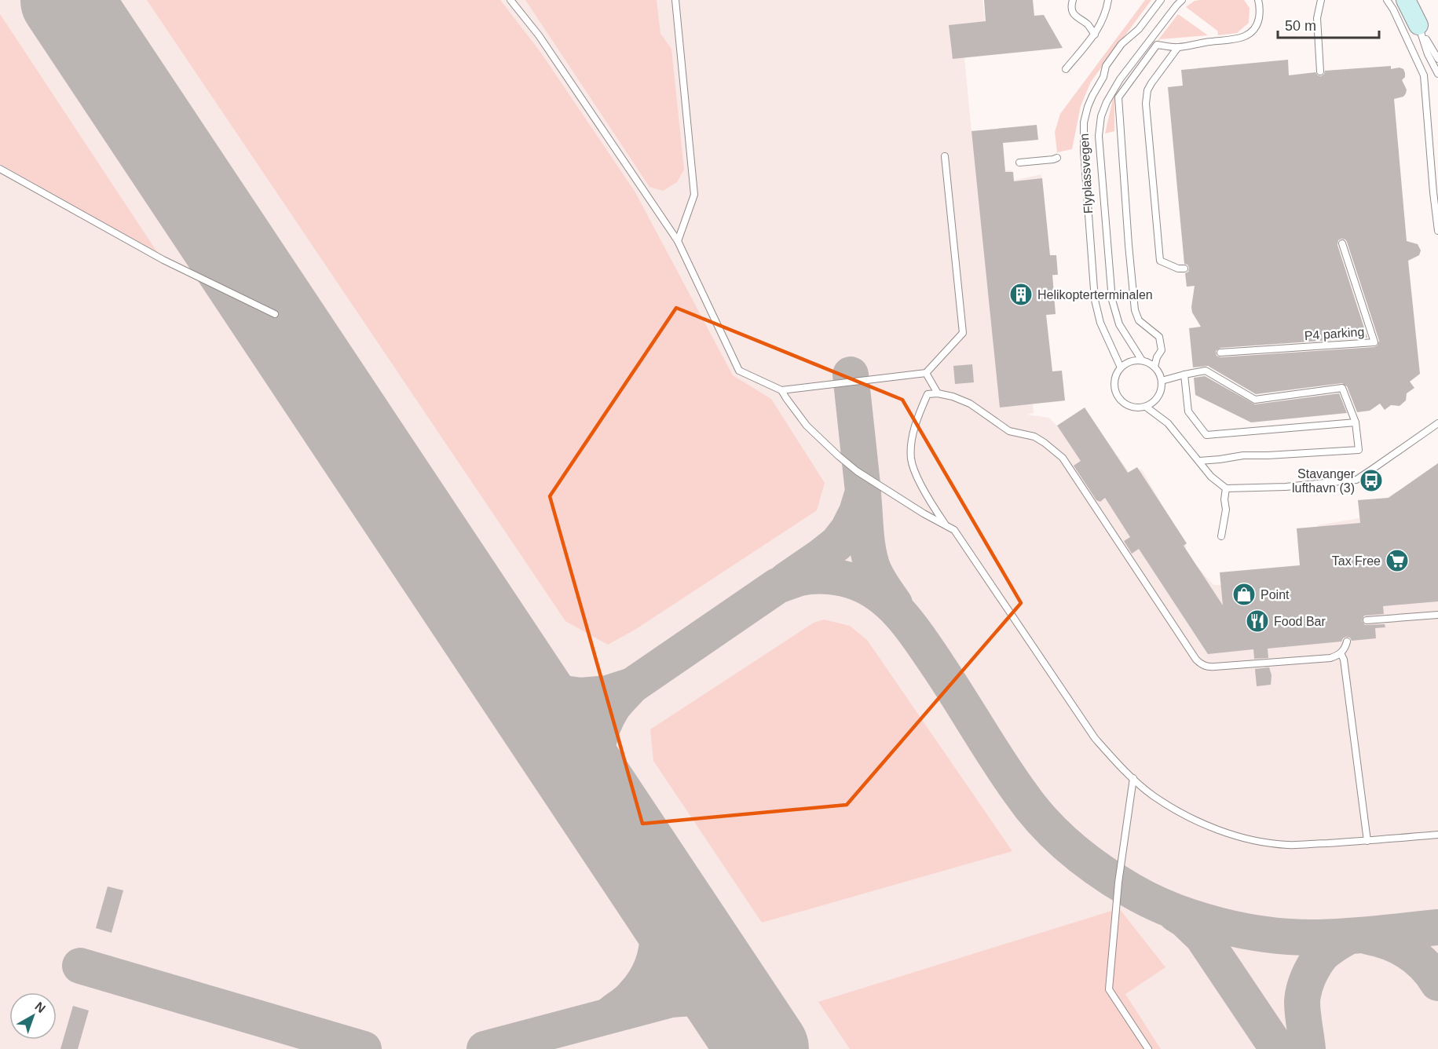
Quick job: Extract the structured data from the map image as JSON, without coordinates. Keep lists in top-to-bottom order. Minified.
{"streets":{"lane":["Flyplassvegen","P4 parking"]},"places":{"building":["Helikopterterminalen"],"bus stop":["Stavanger lufthavn (3)"],"supermarket":["Tax Free"],"shop":["Point"],"restaurant":["Food Bar"]},"scale_bar":"50 m","north":"top right"}
